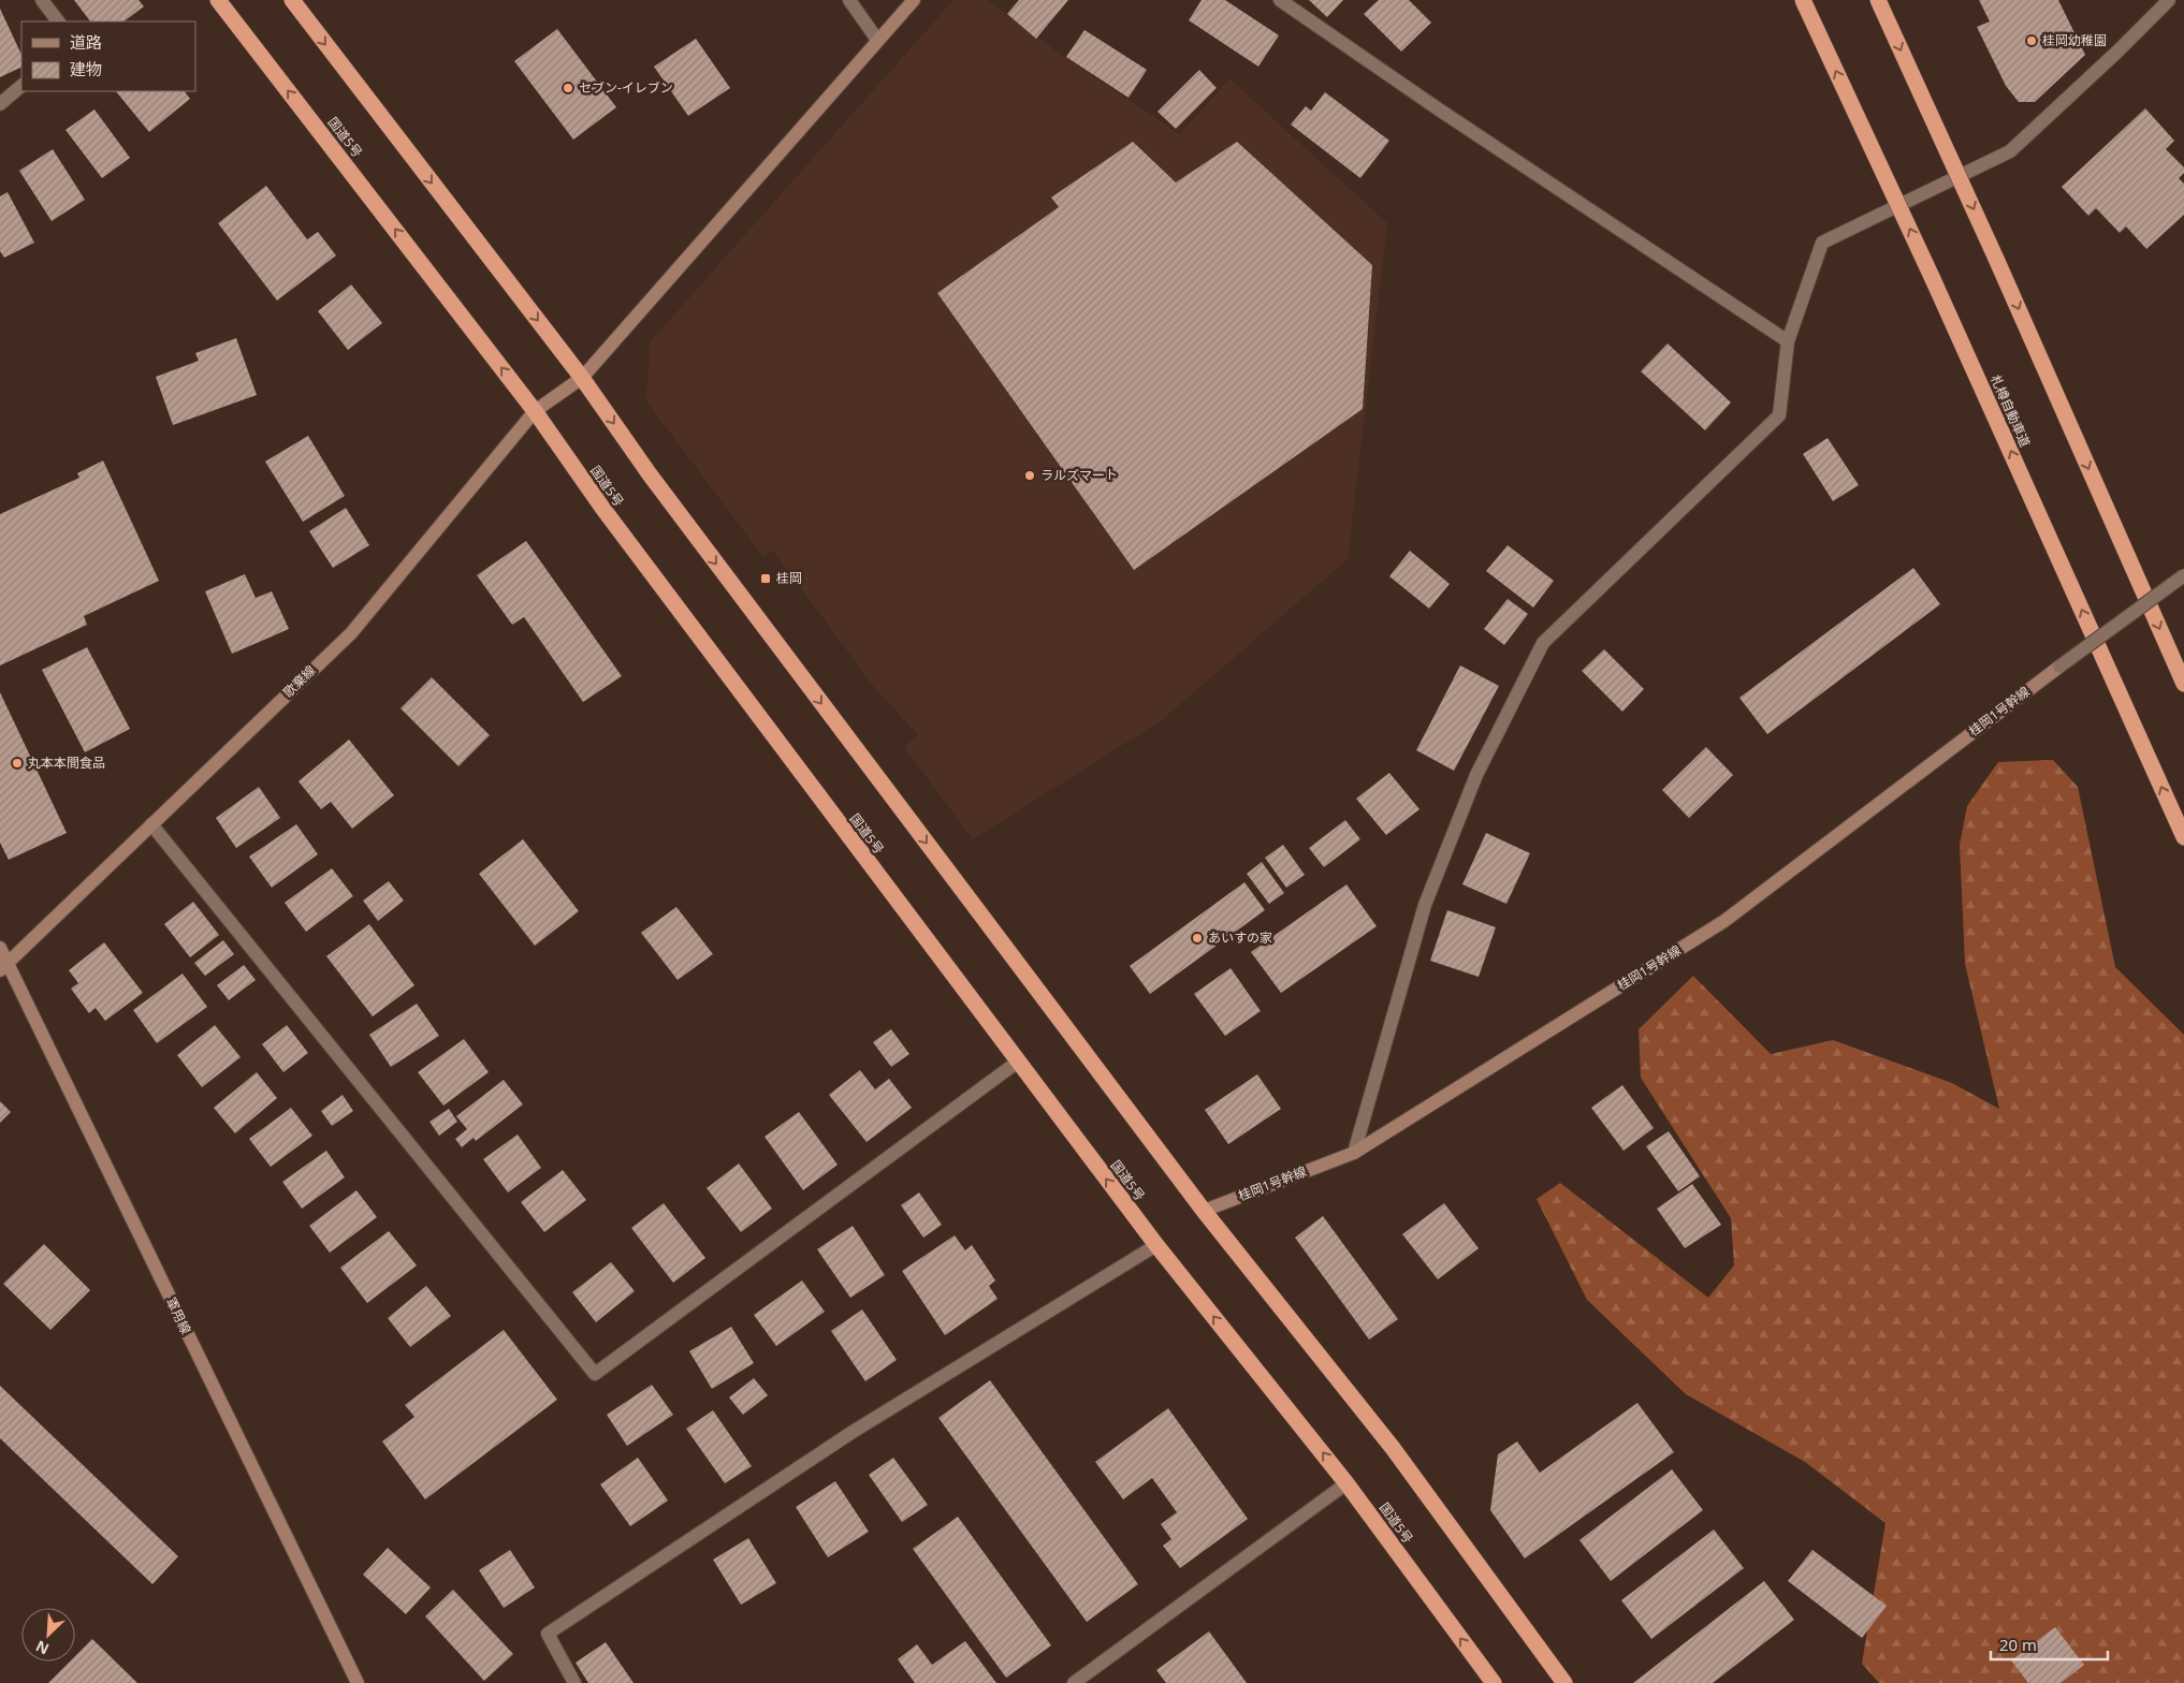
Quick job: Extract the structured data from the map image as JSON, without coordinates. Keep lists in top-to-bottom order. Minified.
{"streets":{"highway":["国道5号","札樽自動車道"],"street":["歌棄線","桂岡1号幹線","軍用線"]},"crossings":[["国道5号","歌棄線"],["歌棄線","軍用線"]],"places":{"other":["桂岡幼稚園","セブン-イレブン","ラルズマート","丸本本間食品","あいすの家"],"transit":["桂岡"]},"legend":["道路","建物"],"scale_bar":"20 m","north":"bottom left"}
